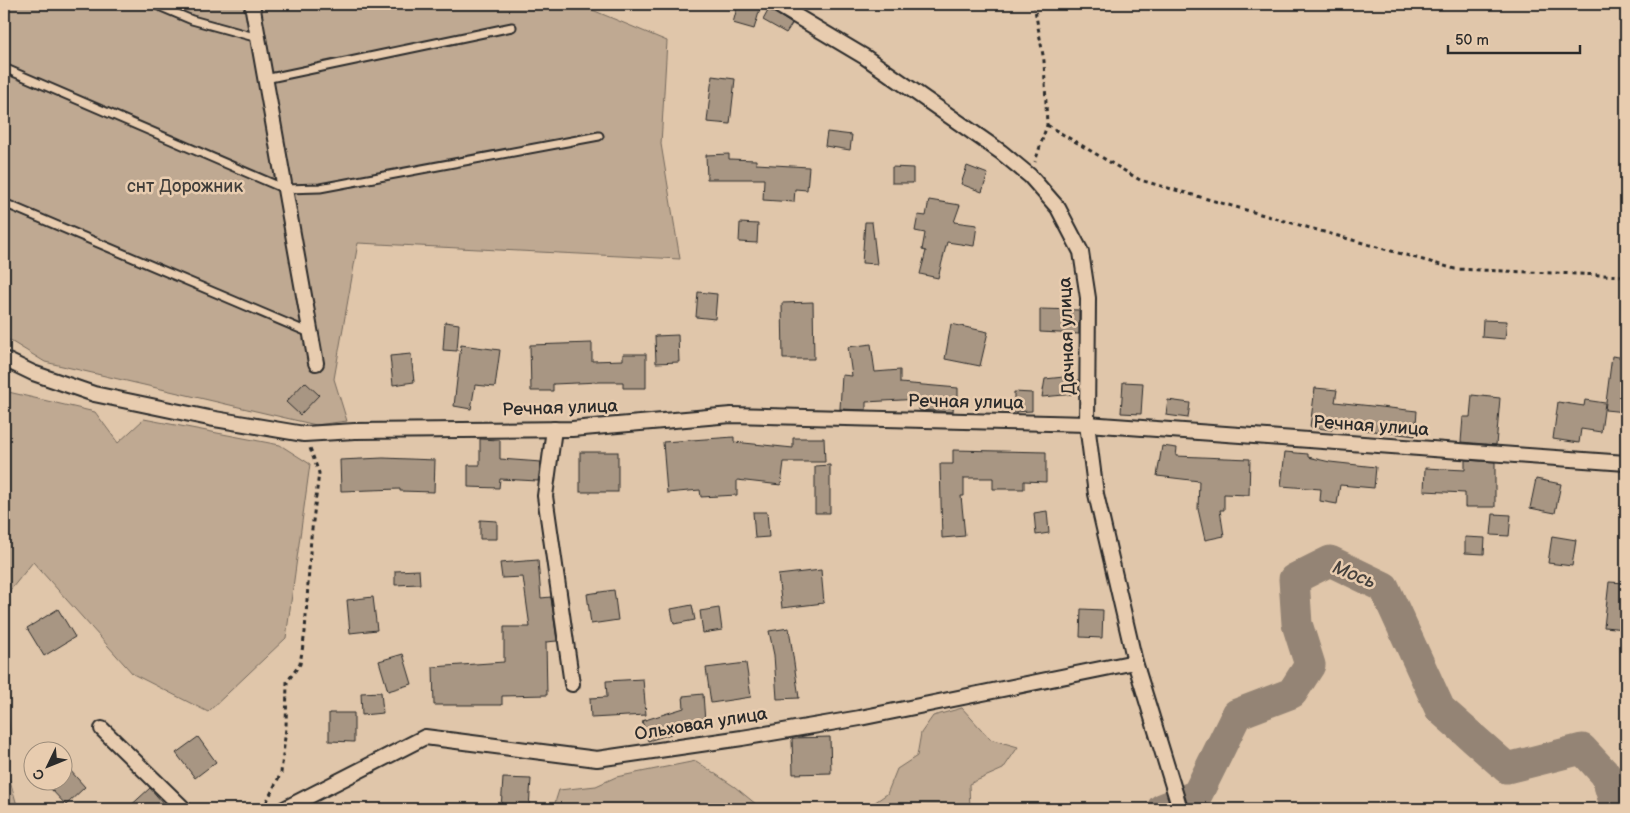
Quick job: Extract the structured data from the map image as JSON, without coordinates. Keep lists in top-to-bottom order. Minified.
{"streets":{"street":["Дачная улица","Речная улица","Ольховая улица"]},"crossings":[["Дачная улица","Речная улица"],["Дачная улица","Ольховая улица"]],"water":["Мось"],"parks":["снт Дорожник"],"scale_bar":"50 m","north":"bottom left"}
